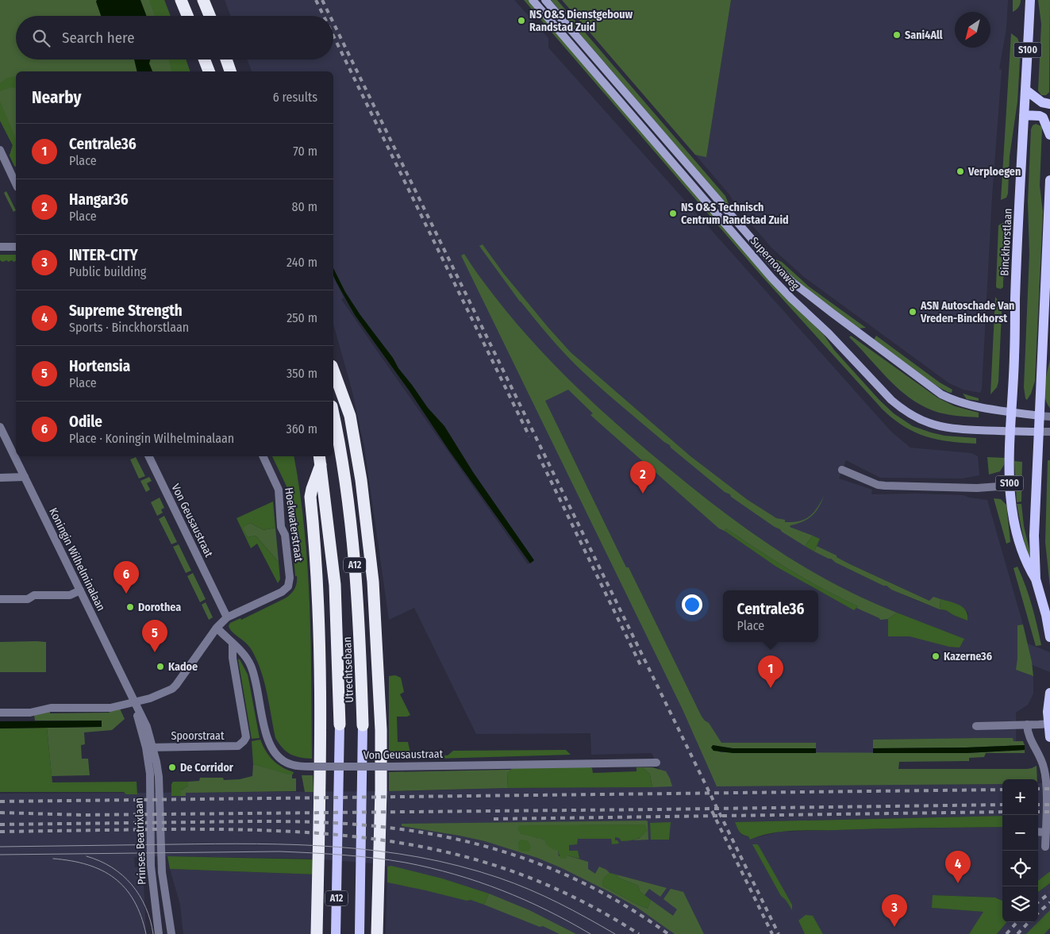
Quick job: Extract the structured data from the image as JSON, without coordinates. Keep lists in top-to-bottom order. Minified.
{"streets":{"highway":["A12","Utrechtsebaan"],"main road":["S100","Binckhorstlaan","Supernovaweg"],"street":["Von Geusaustraat","Hoekwaterstraat","Koningin Wilhelminalaan","Spoorstraat","Prinses Beatrixlaan"]},"crossings":[["Binckhorstlaan","Supernovaweg"],["Von Geusaustraat","Hoekwaterstraat"],["Von Geusaustraat","Spoorstraat"],["Koningin Wilhelminalaan","Spoorstraat"],["Koningin Wilhelminalaan","Prinses Beatrixlaan"],["A12","Utrechtsebaan"],["Spoorstraat","Prinses Beatrixlaan"]],"places":["NS O&S Dienstgebouw Randstad Zuid","Sani4All","Verploegen","NS O&S Technisch Centrum Randstad Zuid","ASN Autoschade Van Vreden-Binckhorst","Dorothea","Kazerne36","Kadoe","De Corridor"],"north":"bottom left","page":{"search":"Search here","heading":["Nearby","6 results"],"list":[{"mark":"1","name":"Centrale36","note":"Place","value":"70 m"},{"mark":"2","name":"Hangar36","note":"Place","value":"80 m"},{"mark":"3","name":"INTER-CITY","note":"Public building","value":"240 m"},{"mark":"4","name":"Supreme Strength","note":"Sports · Binckhorstlaan","value":"250 m"},{"mark":"5","name":"Hortensia","note":"Place","value":"350 m"},{"mark":"6","name":"Odile","note":"Place · Koningin Wilhelminalaan","value":"360 m"}],"pins":["2","6","5","1","4","3"],"popup":["Centrale36","Place"],"map_buttons":["+","−"]}}
